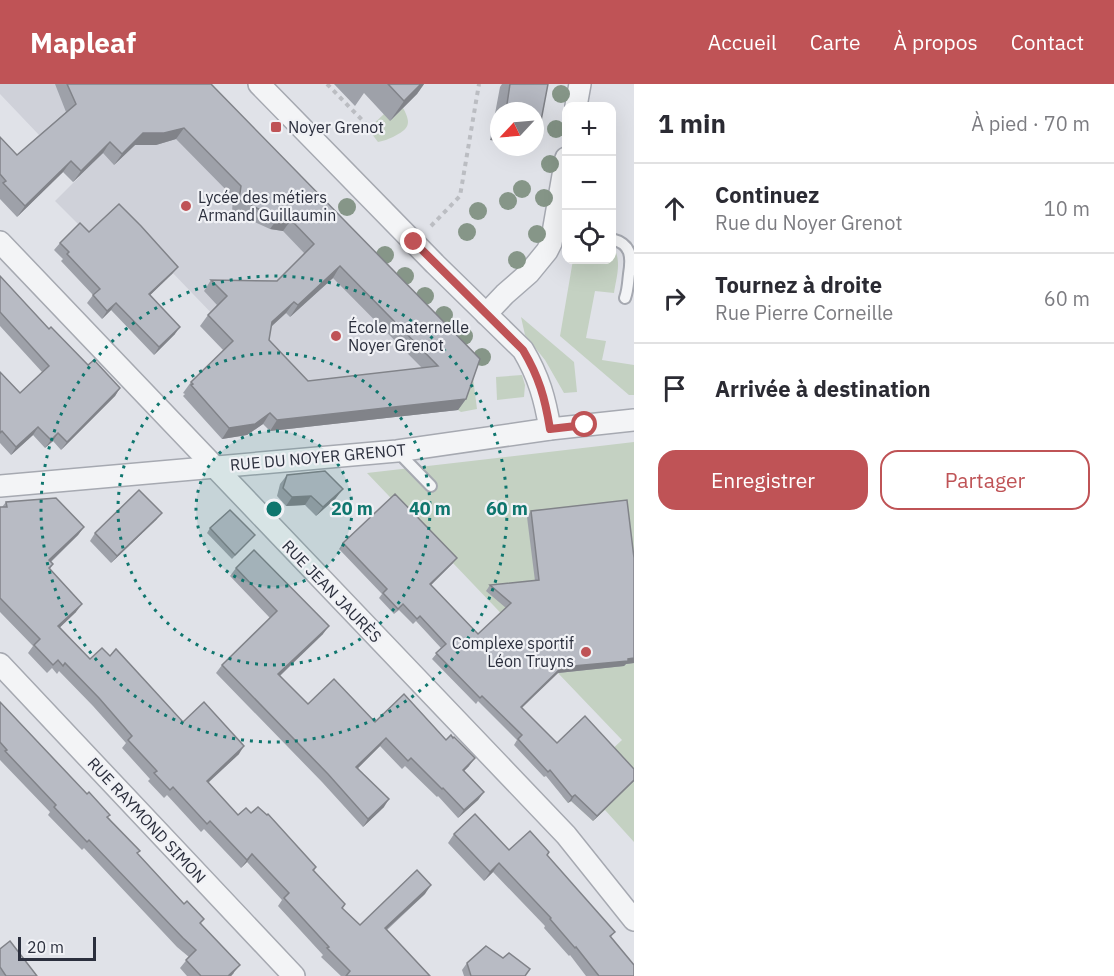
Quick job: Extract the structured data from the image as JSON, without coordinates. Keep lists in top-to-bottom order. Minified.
{"streets":{"street":["RUE DU NOYER GRENOT","RUE JEAN JAURÈS","RUE RAYMOND SIMON"]},"crossings":[["RUE DU NOYER GRENOT","RUE JEAN JAURÈS"]],"places":{"transit":["Noyer Grenot"],"other":["Lycée des métiers Armand Guillaumin","École maternelle Noyer Grenot","Complexe sportif Léon Truyns"]},"scale_bar":"20 m","north":"bottom left","page":{"header":"Mapleaf","nav":["Accueil","Carte","À propos","Contact"],"heading":["1 min","À pied · 70 m"],"map_buttons":["+","−"],"list":[["Continuez","Rue du Noyer Grenot","10 m"],["Tournez à droite","Rue Pierre Corneille","60 m"],"Arrivée à destination"],"buttons":["Enregistrer","Partager"],"scale":"20 m"},"rings":["20 m","40 m","60 m"]}
